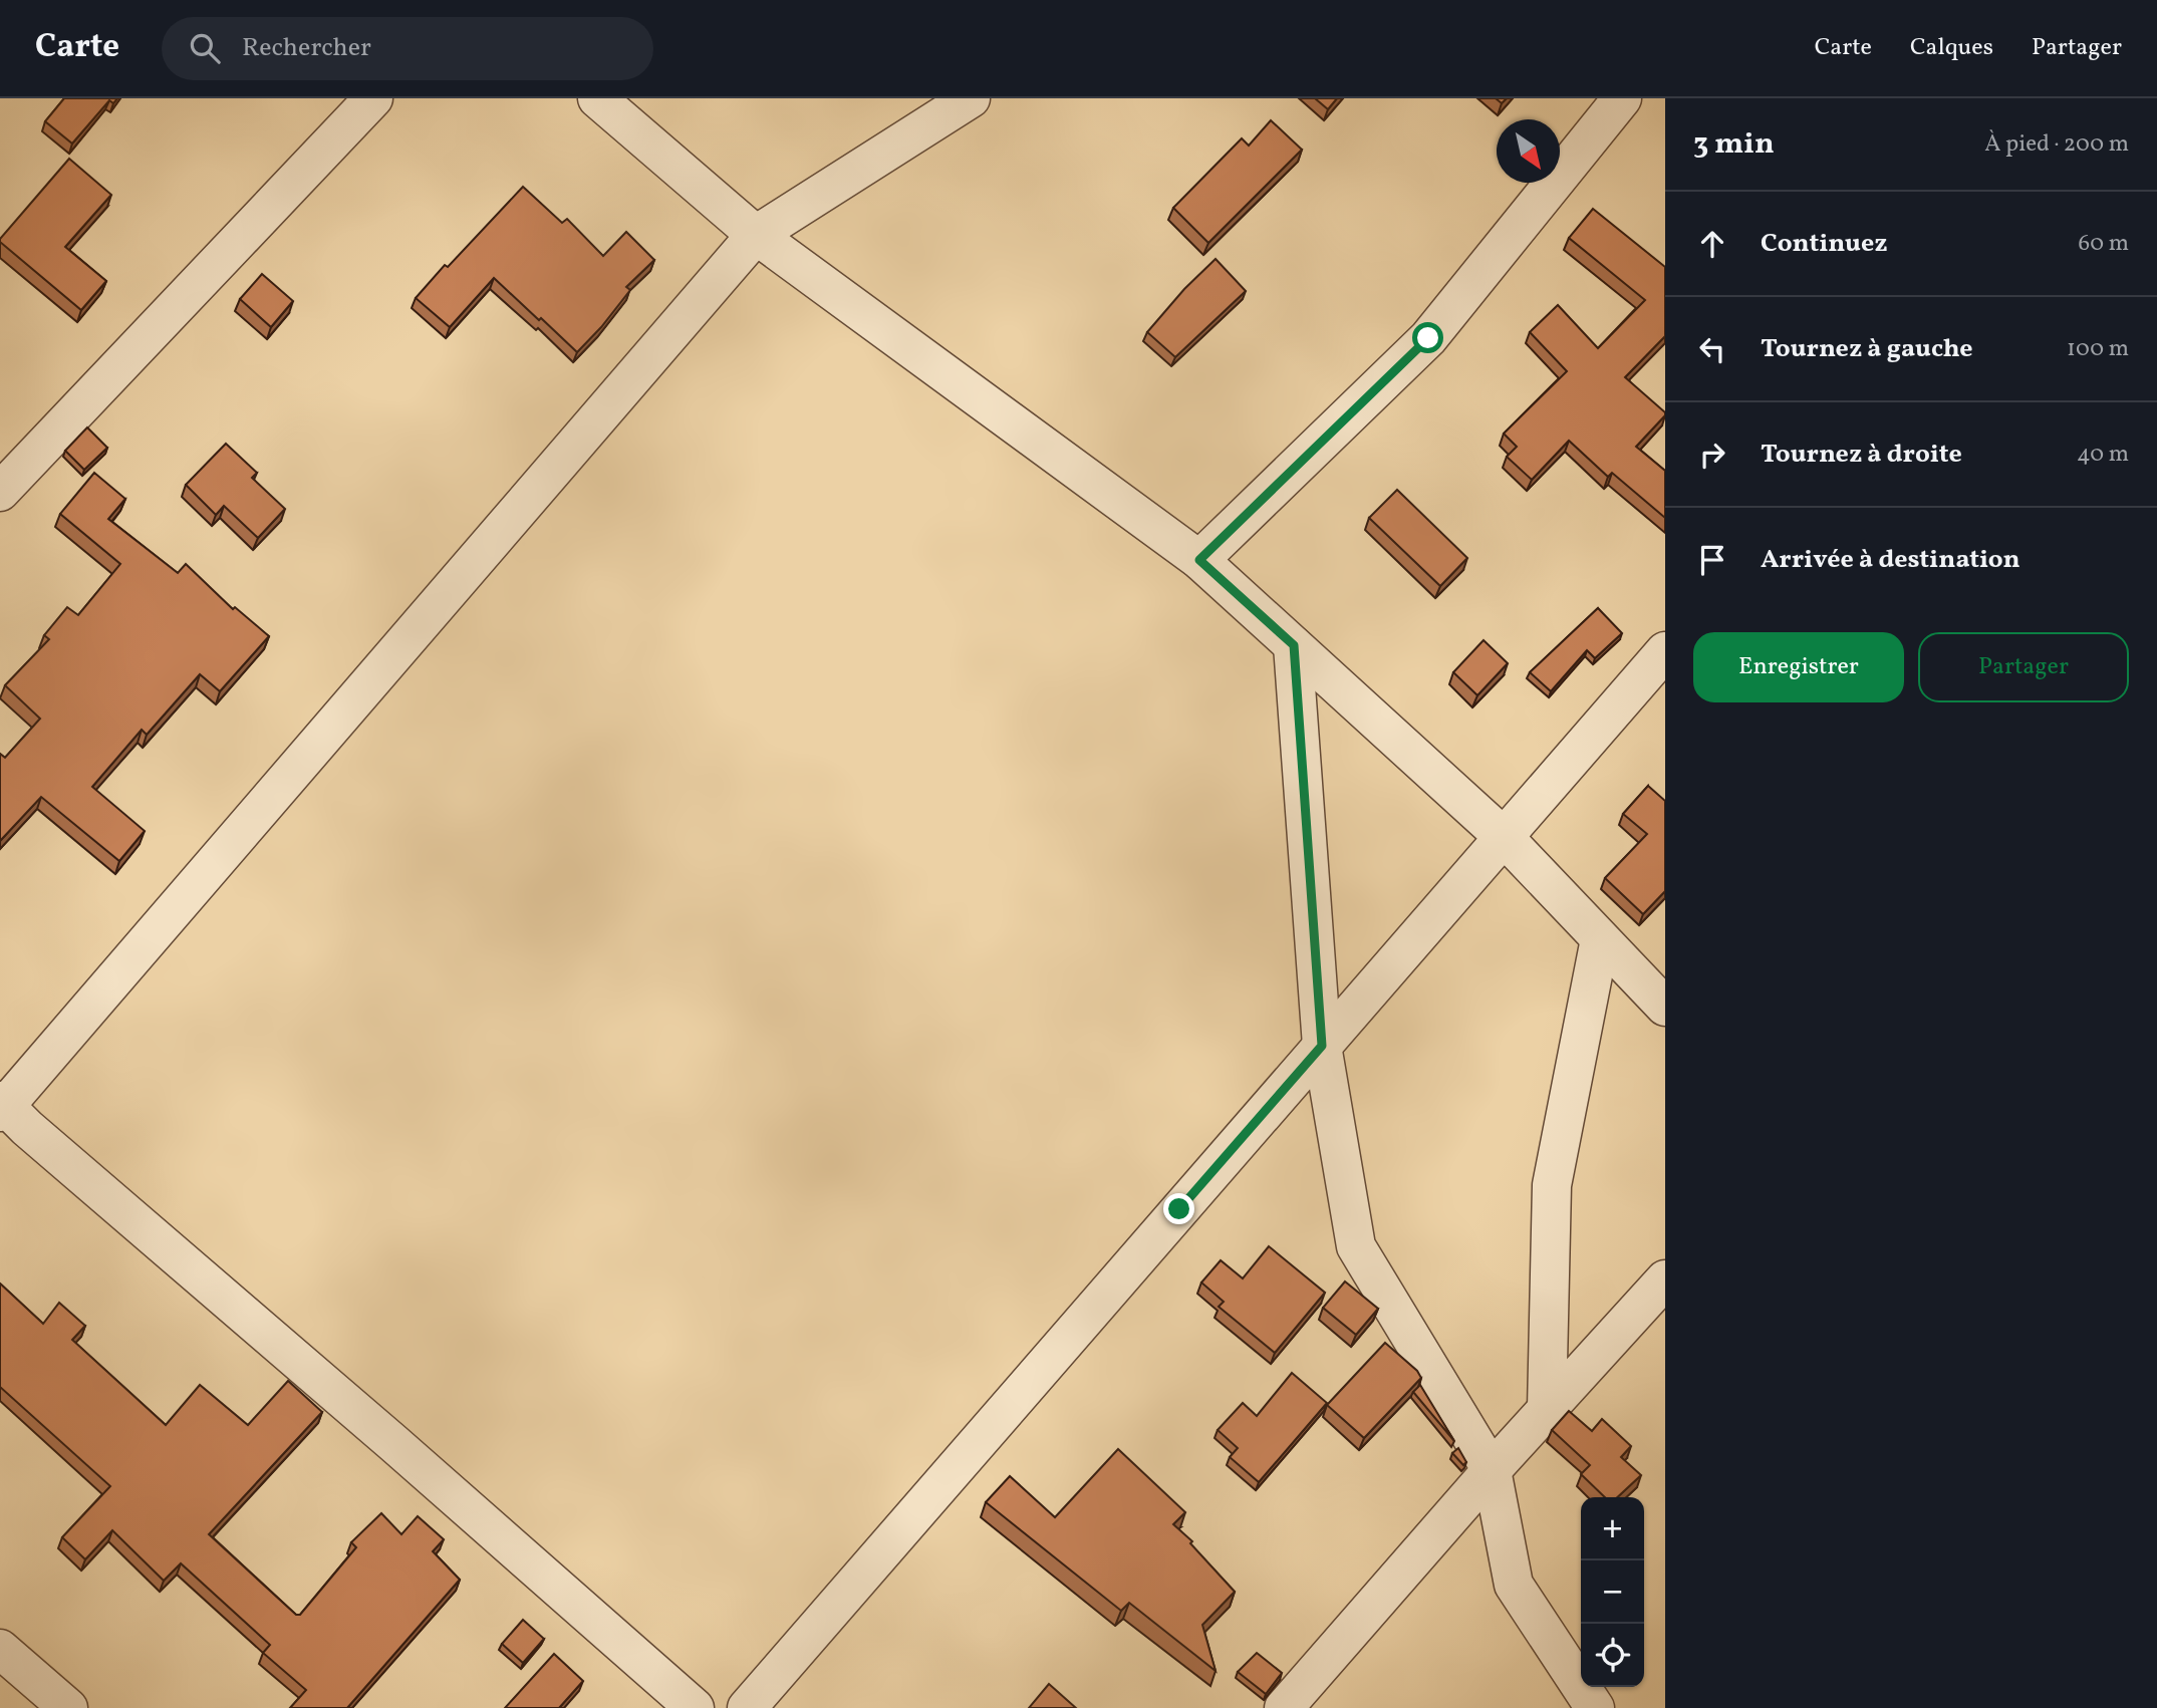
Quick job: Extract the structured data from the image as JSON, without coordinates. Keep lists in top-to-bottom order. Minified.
{"north":"bottom right","page":{"header":"Carte","search":"Rechercher","nav":["Carte","Calques","Partager"],"heading":["3 min","À pied · 200 m"],"list":[["Continuez","60 m"],["Tournez à gauche","100 m"],["Tournez à droite","40 m"],"Arrivée à destination"],"buttons":["Enregistrer","Partager"],"map_buttons":["+","−"]}}
